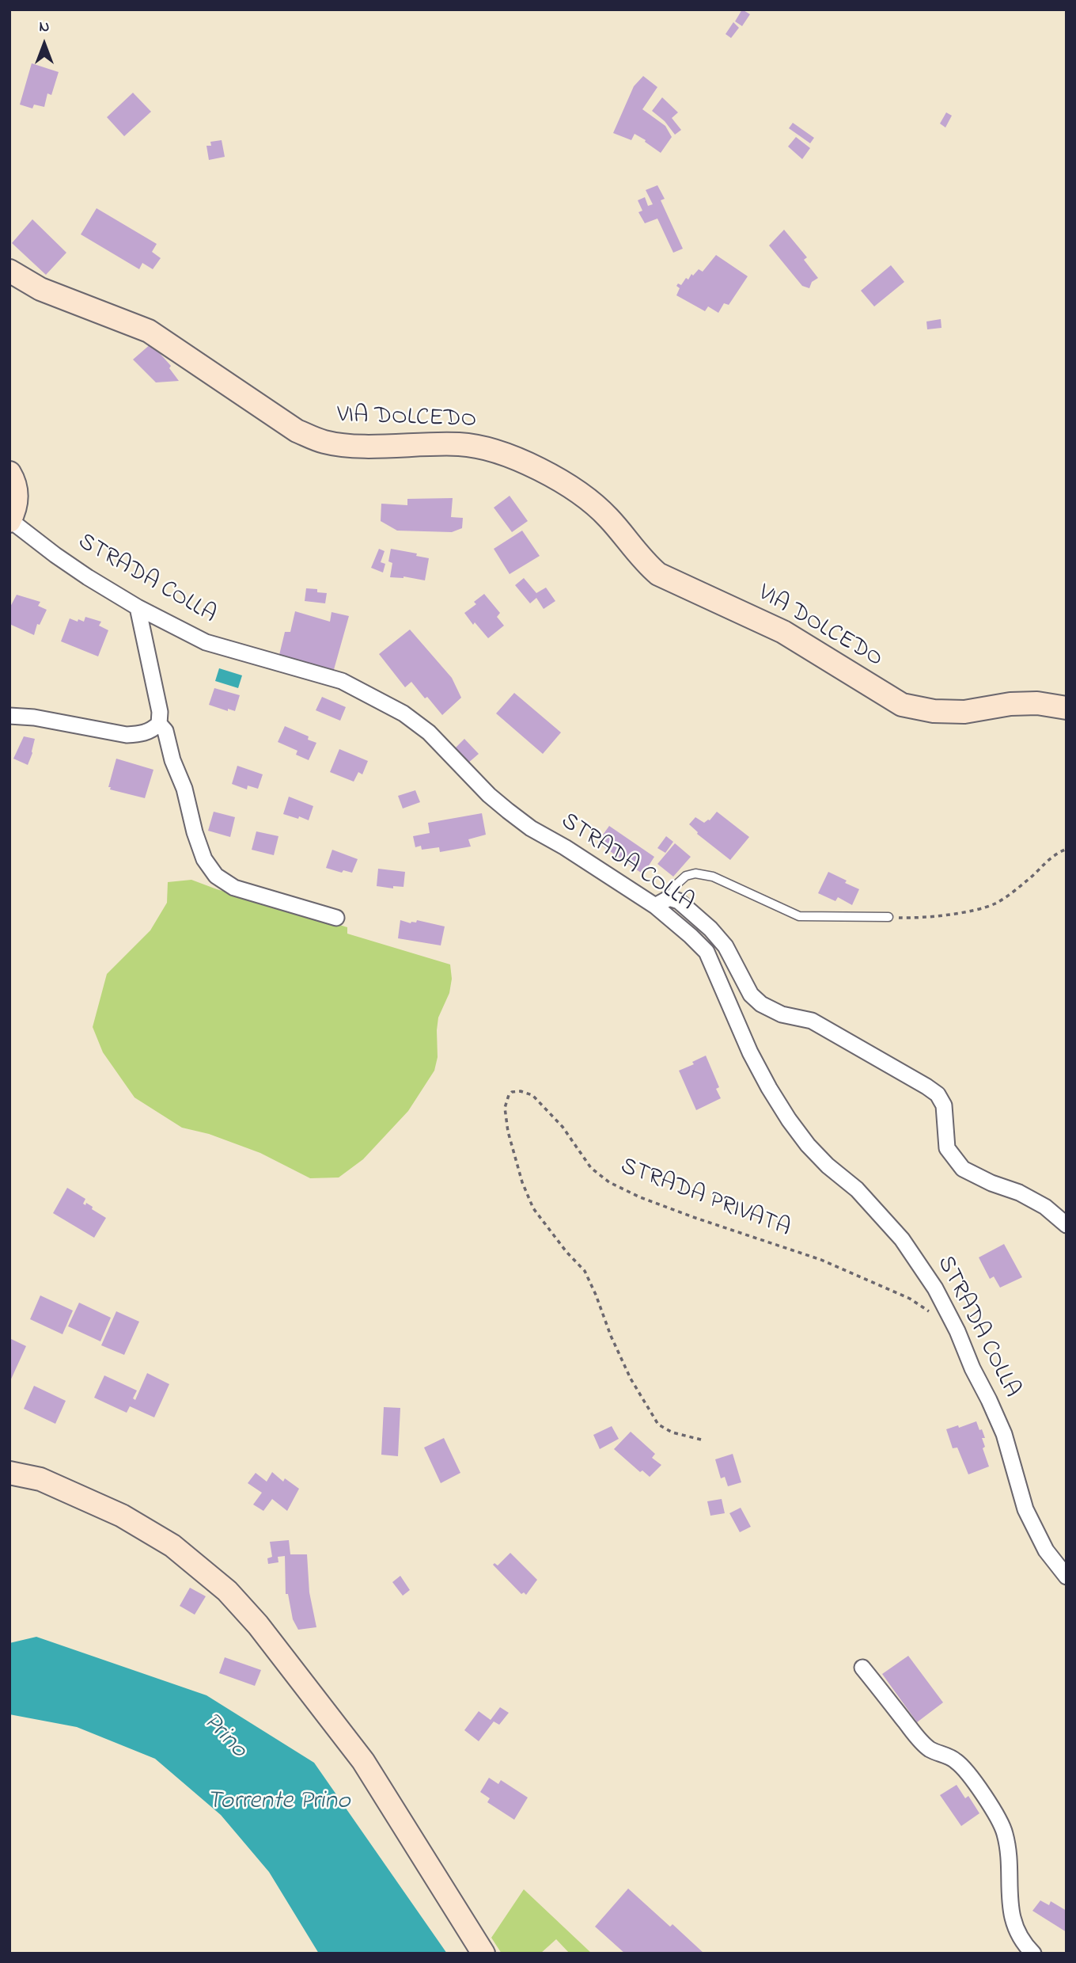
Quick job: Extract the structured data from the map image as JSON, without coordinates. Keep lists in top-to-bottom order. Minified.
{"streets":{"main road":["VIA DOLCEDO"],"street":["STRADA COLLA"],"path":["STRADA PRIVATA"]},"water":["Prino","Torrente Prino"],"north":"top"}
